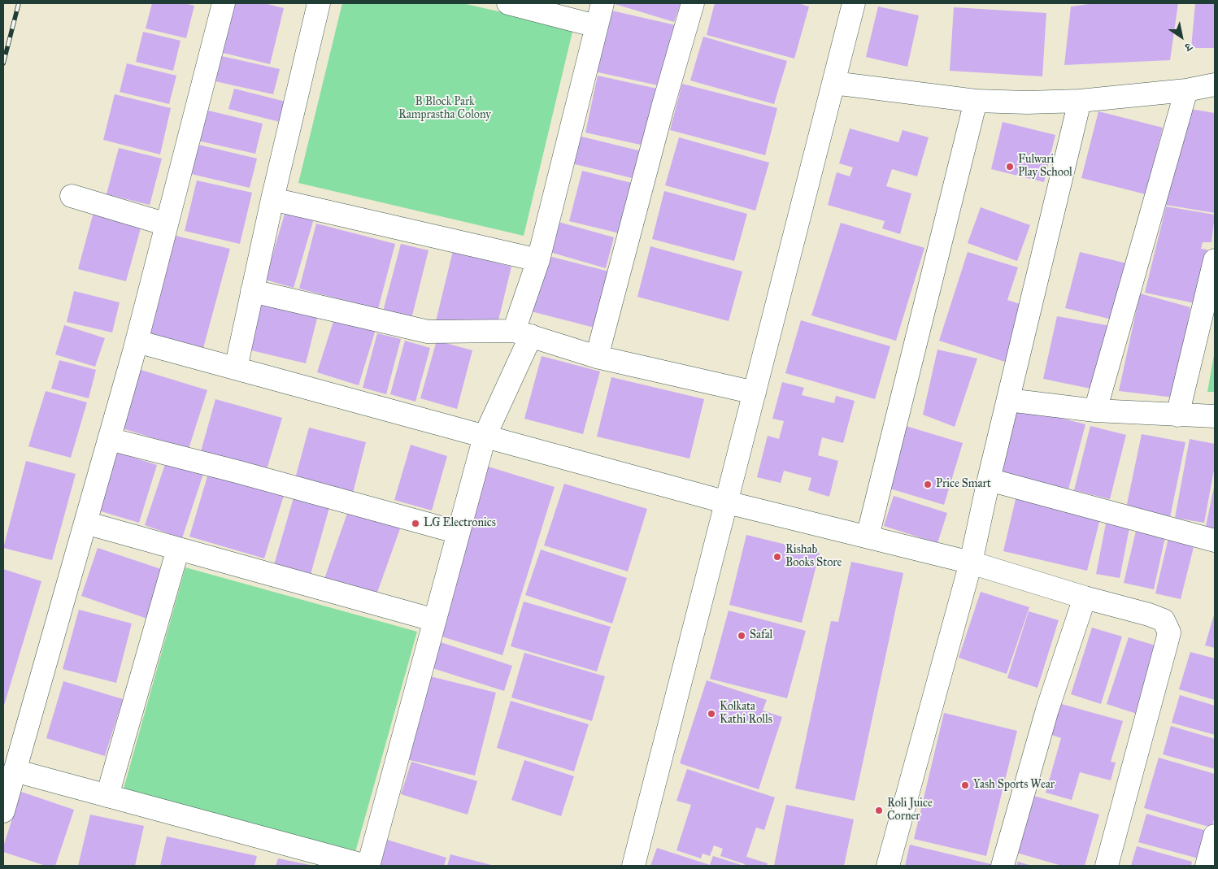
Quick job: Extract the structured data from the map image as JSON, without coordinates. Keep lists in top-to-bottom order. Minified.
{"parks":["B Block Park Ramprastha Colony"],"places":["Fulwari Play School","Price Smart","LG Electronics","Rishab Books Store","Safal","Kolkata Kathi Rolls","Yash Sports Wear","Roli Juice Corner"],"north":"bottom right"}
